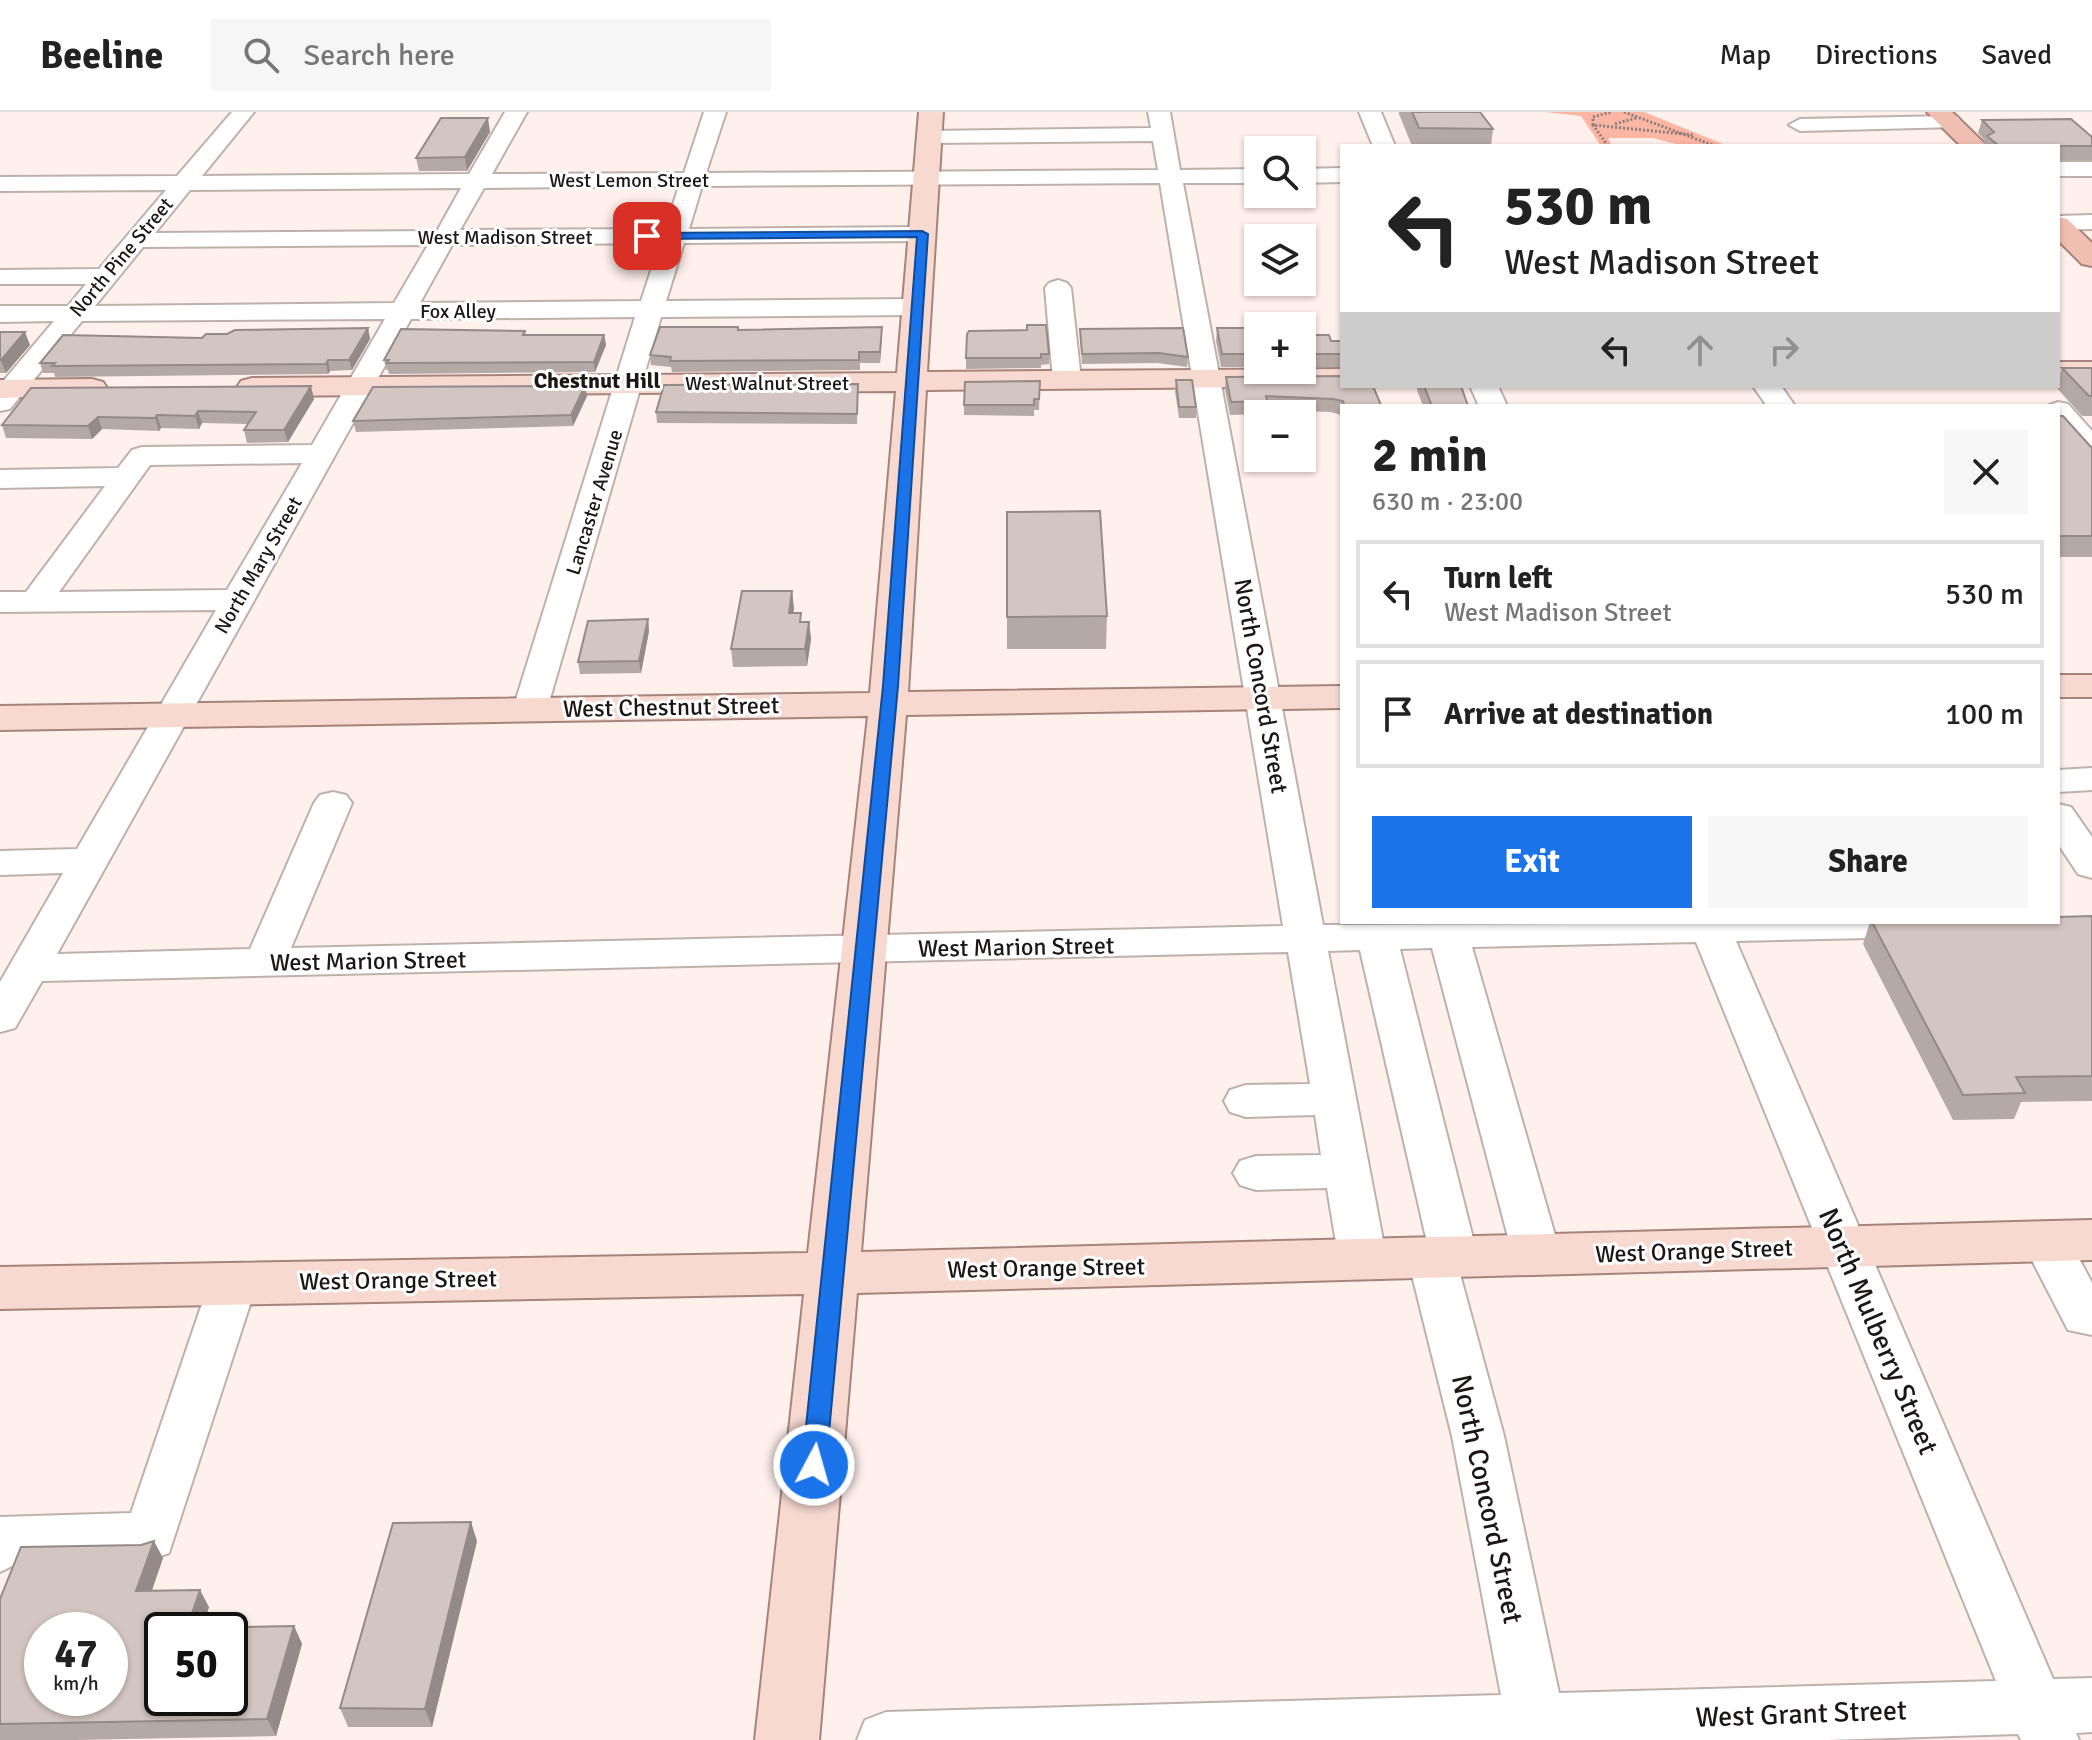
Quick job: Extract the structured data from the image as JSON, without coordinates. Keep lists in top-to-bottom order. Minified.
{"streets":{"main road":["West Walnut Street","West Chestnut Street","West Orange Street"],"street":["West Lemon Street","West Madison Street","North Pine Street","Fox Alley","Lancaster Avenue","North Mary Street","North Concord Street","West Marion Street","North Mulberry Street","West Grant Street"]},"crossings":[["West Lemon Street","North Pine Street"],["West Lemon Street","Lancaster Avenue"],["West Lemon Street","North Mary Street"],["West Lemon Street","North Concord Street"],["West Madison Street","North Pine Street"],["West Madison Street","Lancaster Avenue"],["West Madison Street","North Mary Street"],["North Pine Street","Fox Alley"],["Fox Alley","Lancaster Avenue"],["Fox Alley","North Mary Street"],["West Walnut Street","Lancaster Avenue"],["West Walnut Street","North Mary Street"],["West Walnut Street","North Concord Street"],["Lancaster Avenue","West Chestnut Street"],["North Mary Street","West Chestnut Street"],["North Mary Street","West Marion Street"],["North Concord Street","West Chestnut Street"],["North Concord Street","West Marion Street"],["North Concord Street","West Orange Street"],["North Concord Street","West Grant Street"],["West Marion Street","North Mulberry Street"],["West Orange Street","North Mulberry Street"],["North Mulberry Street","West Grant Street"]],"districts":["Chestnut Hill"],"page":{"header":"Beeline","search":"Search here","nav":["Map","Directions","Saved"],"map_buttons":["+","−"],"turn":["530 m","West Madison Street"],"heading":["2 min","630 m · 23:00"],"list":[{"name":"Turn left","note":"West Madison Street","value":"530 m"},{"name":"Arrive at destination","value":"100 m"}],"buttons":["Exit","Share"],"speed":"47 km/h","limit":"50"}}
